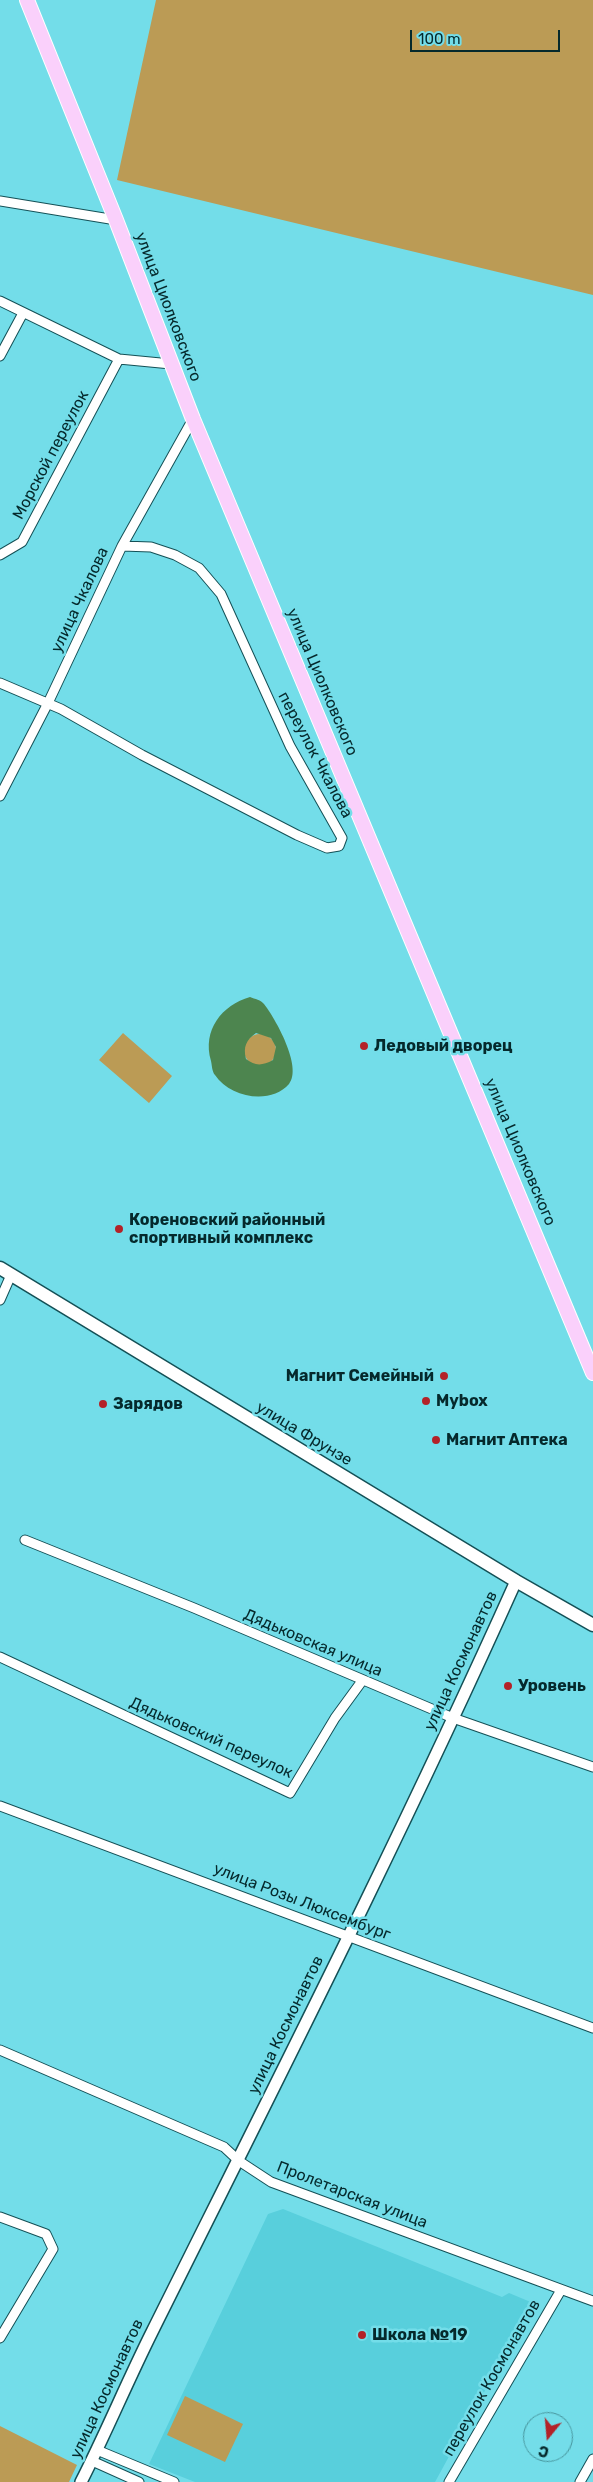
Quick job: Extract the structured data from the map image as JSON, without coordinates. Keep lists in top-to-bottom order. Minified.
{"streets":{"main road":["улица Циолковского","улица Фрунзе"],"street":["Морской переулок","улица Чкалова","переулок Чкалова","Дядьковская улица","улица Космонавтов","Дядьковский переулок","улица Розы Люксембург","Пролетарская улица","переулок Космонавтов"]},"crossings":[["улица Циолковского","улица Чкалова"],["улица Чкалова","переулок Чкалова"],["улица Фрунзе","улица Космонавтов"],["Дядьковская улица","улица Космонавтов"],["Дядьковская улица","Дядьковский переулок"],["улица Космонавтов","улица Розы Люксембург"],["улица Космонавтов","Пролетарская улица"],["Пролетарская улица","переулок Космонавтов"]],"places":["Ледовый дворец","Кореновский районный спортивный комплекс","Магнит Семейный","Mybox","Зарядов","Магнит Аптека","Уровень","Школа №19"],"scale_bar":"100 m","north":"bottom"}
